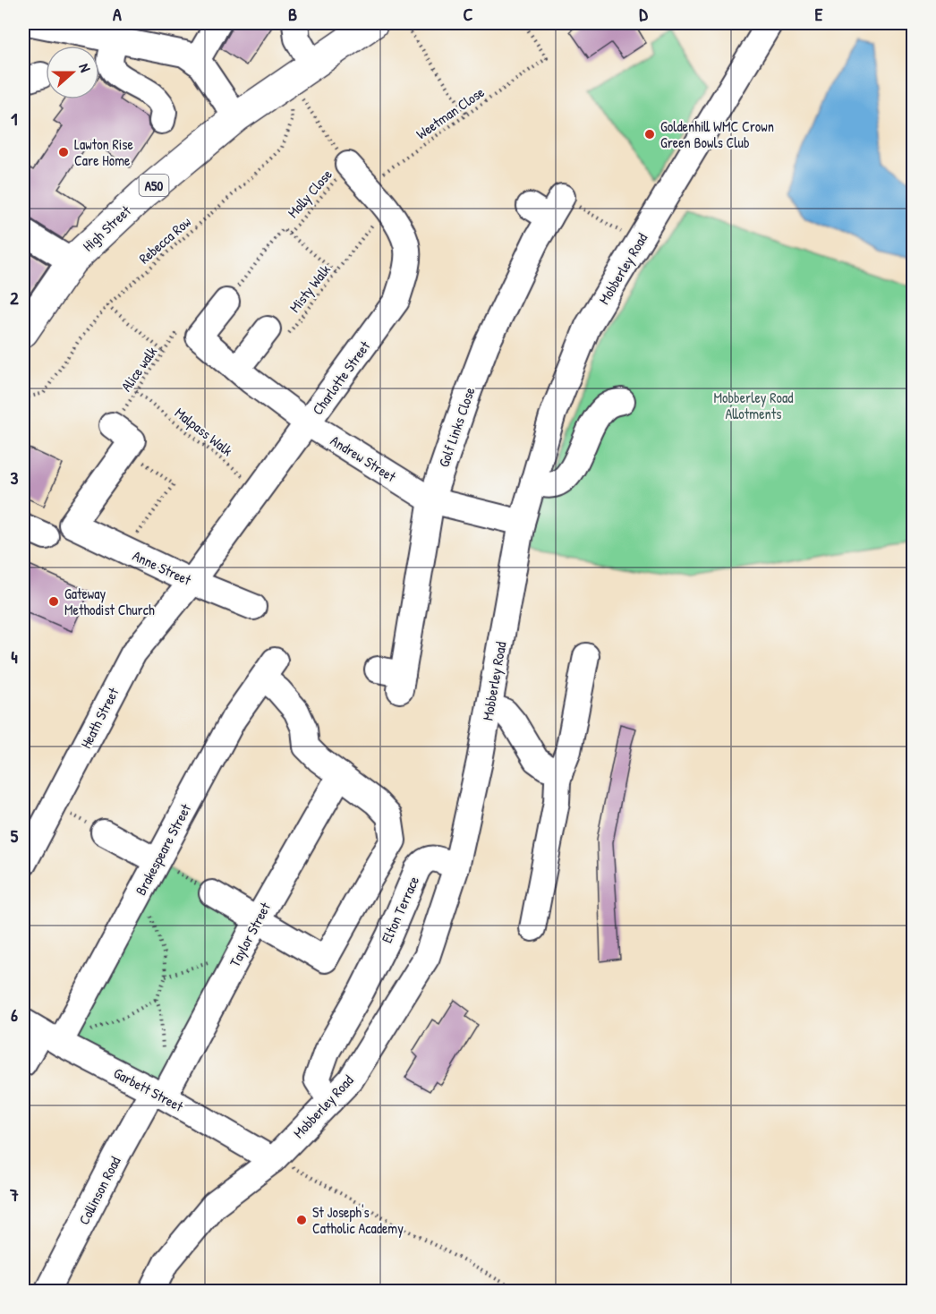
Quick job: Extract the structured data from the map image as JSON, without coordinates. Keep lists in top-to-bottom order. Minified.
{"streets":{"main road":["A50","High Street"],"street":["Mobberley Road","Charlotte Street","Golf Links Close","Andrew Street","Anne Street","Heath Street","Brakespeare Street","Elton Terrace","Taylor Street","Garbett Street","Collinson Road"],"path":["Weetman Close","Molly Close","Rebecca Row","Misty Walk","Alice walk","Malpass Walk"]},"crossings":[["Weetman Close","Charlotte Street"],["A50","High Street"],["A50","Rebecca Row"],["Molly Close","Charlotte Street"],["High Street","Rebecca Row"],["Mobberley Road","Andrew Street"],["Mobberley Road","Elton Terrace"],["Mobberley Road","Garbett Street"],["Misty Walk","Charlotte Street"],["Alice walk","Malpass Walk"],["Alice walk","Andrew Street"],["Charlotte Street","Malpass Walk"],["Charlotte Street","Andrew Street"],["Charlotte Street","Anne Street"],["Charlotte Street","Heath Street"],["Golf Links Close","Andrew Street"],["Anne Street","Heath Street"],["Brakespeare Street","Taylor Street"],["Brakespeare Street","Garbett Street"],["Taylor Street","Garbett Street"],["Taylor Street","Collinson Road"],["Garbett Street","Collinson Road"]],"parks":["Mobberley Road Allotments"],"places":["Goldenhill WMC Crown Green Bowls Club","Lawton Rise Care Home","Gateway Methodist Church","St Joseph's Catholic Academy"],"north":"right","grid":{"columns":["A","B","C","D","E"],"rows":["1","2","3","4","5","6","7"]}}
